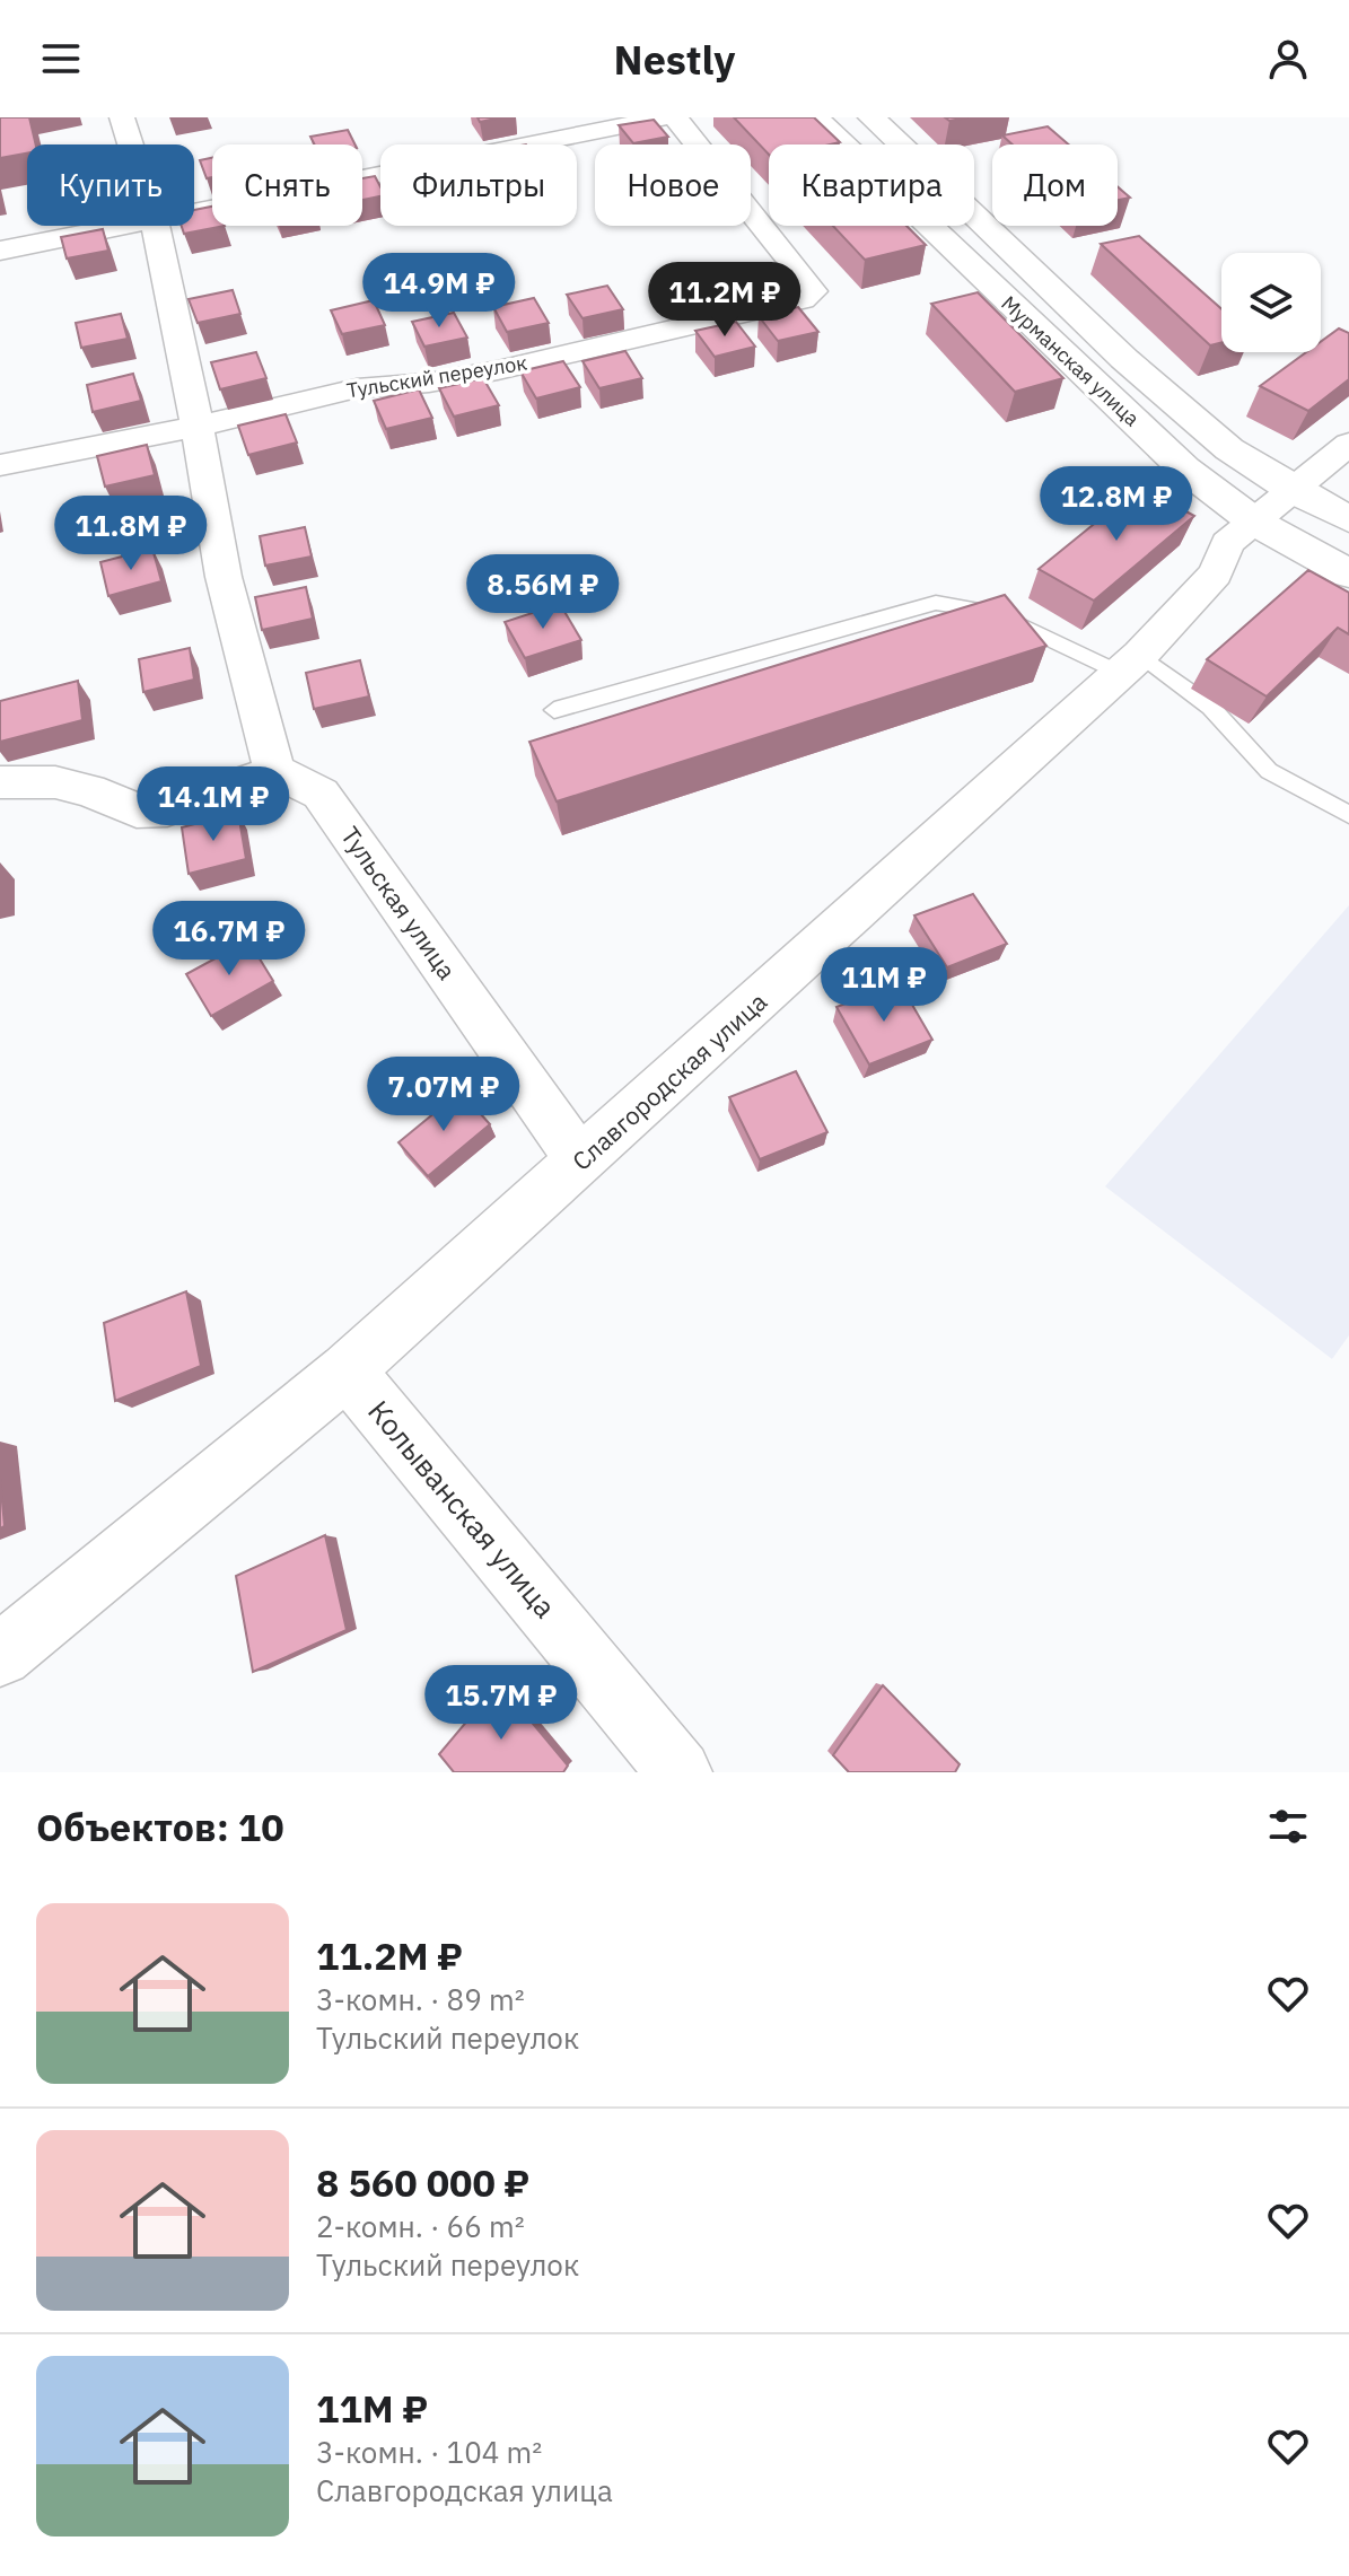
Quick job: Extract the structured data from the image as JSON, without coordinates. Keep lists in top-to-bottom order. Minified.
{"streets":{"main road":["Мурманская улица"],"street":["Тульский переулок","Тульская улица","Славгородская улица","Колыванская улица"]},"crossings":[["Мурманская улица","Славгородская улица"],["Тульская улица","Славгородская улица"],["Славгородская улица","Колыванская улица"]],"page":{"header":"Nestly","chip":["Купить","Снять","Фильтры","Новое","Квартира","Дом"],"price":["14.9M ₽","11.2M ₽","12.8M ₽","11.8M ₽","8.56M ₽","14.1M ₽","16.7M ₽","11M ₽","7.07M ₽","15.7M ₽"],"heading":"Объектов: 10","list":[{"name":"11.2M ₽","note":"3-комн. · 89 m² · Тульский переулок"},{"name":"8 560 000 ₽","note":"2-комн. · 66 m² · Тульский переулок"},{"name":"11M ₽","note":"3-комн. · 104 m² · Славгородская улица"}]}}
